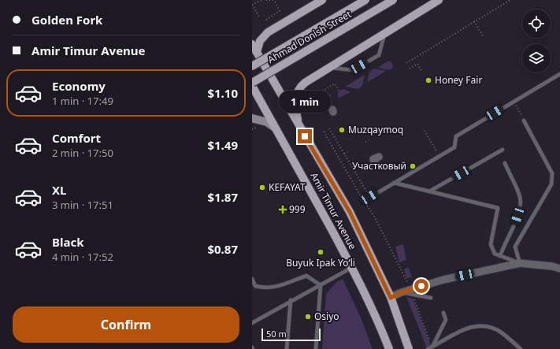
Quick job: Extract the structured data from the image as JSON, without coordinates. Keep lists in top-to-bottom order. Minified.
{"streets":{"main road":["Ahmad Donish Street","Amir Timur Avenue"]},"places":{"other":["Honey Fair","Muzqaymoq","Участковый","KEFAYAT","Buyuk Ipak Yo‘li","Osiyo"],"health":["999"]},"scale_bar":"50 m","page":{"banner":["Golden Fork","Amir Timur Avenue"],"list":[{"name":"Economy","note":"1 min · 17:49","value":"$1.10"},{"name":"Comfort","note":"2 min · 17:50","value":"$1.49"},{"name":"XL","note":"3 min · 17:51","value":"$1.87"},{"name":"Black","note":"4 min · 17:52","value":"$0.87"}],"bubble":"1 min","buttons":"Confirm","scale":"50 m"}}
